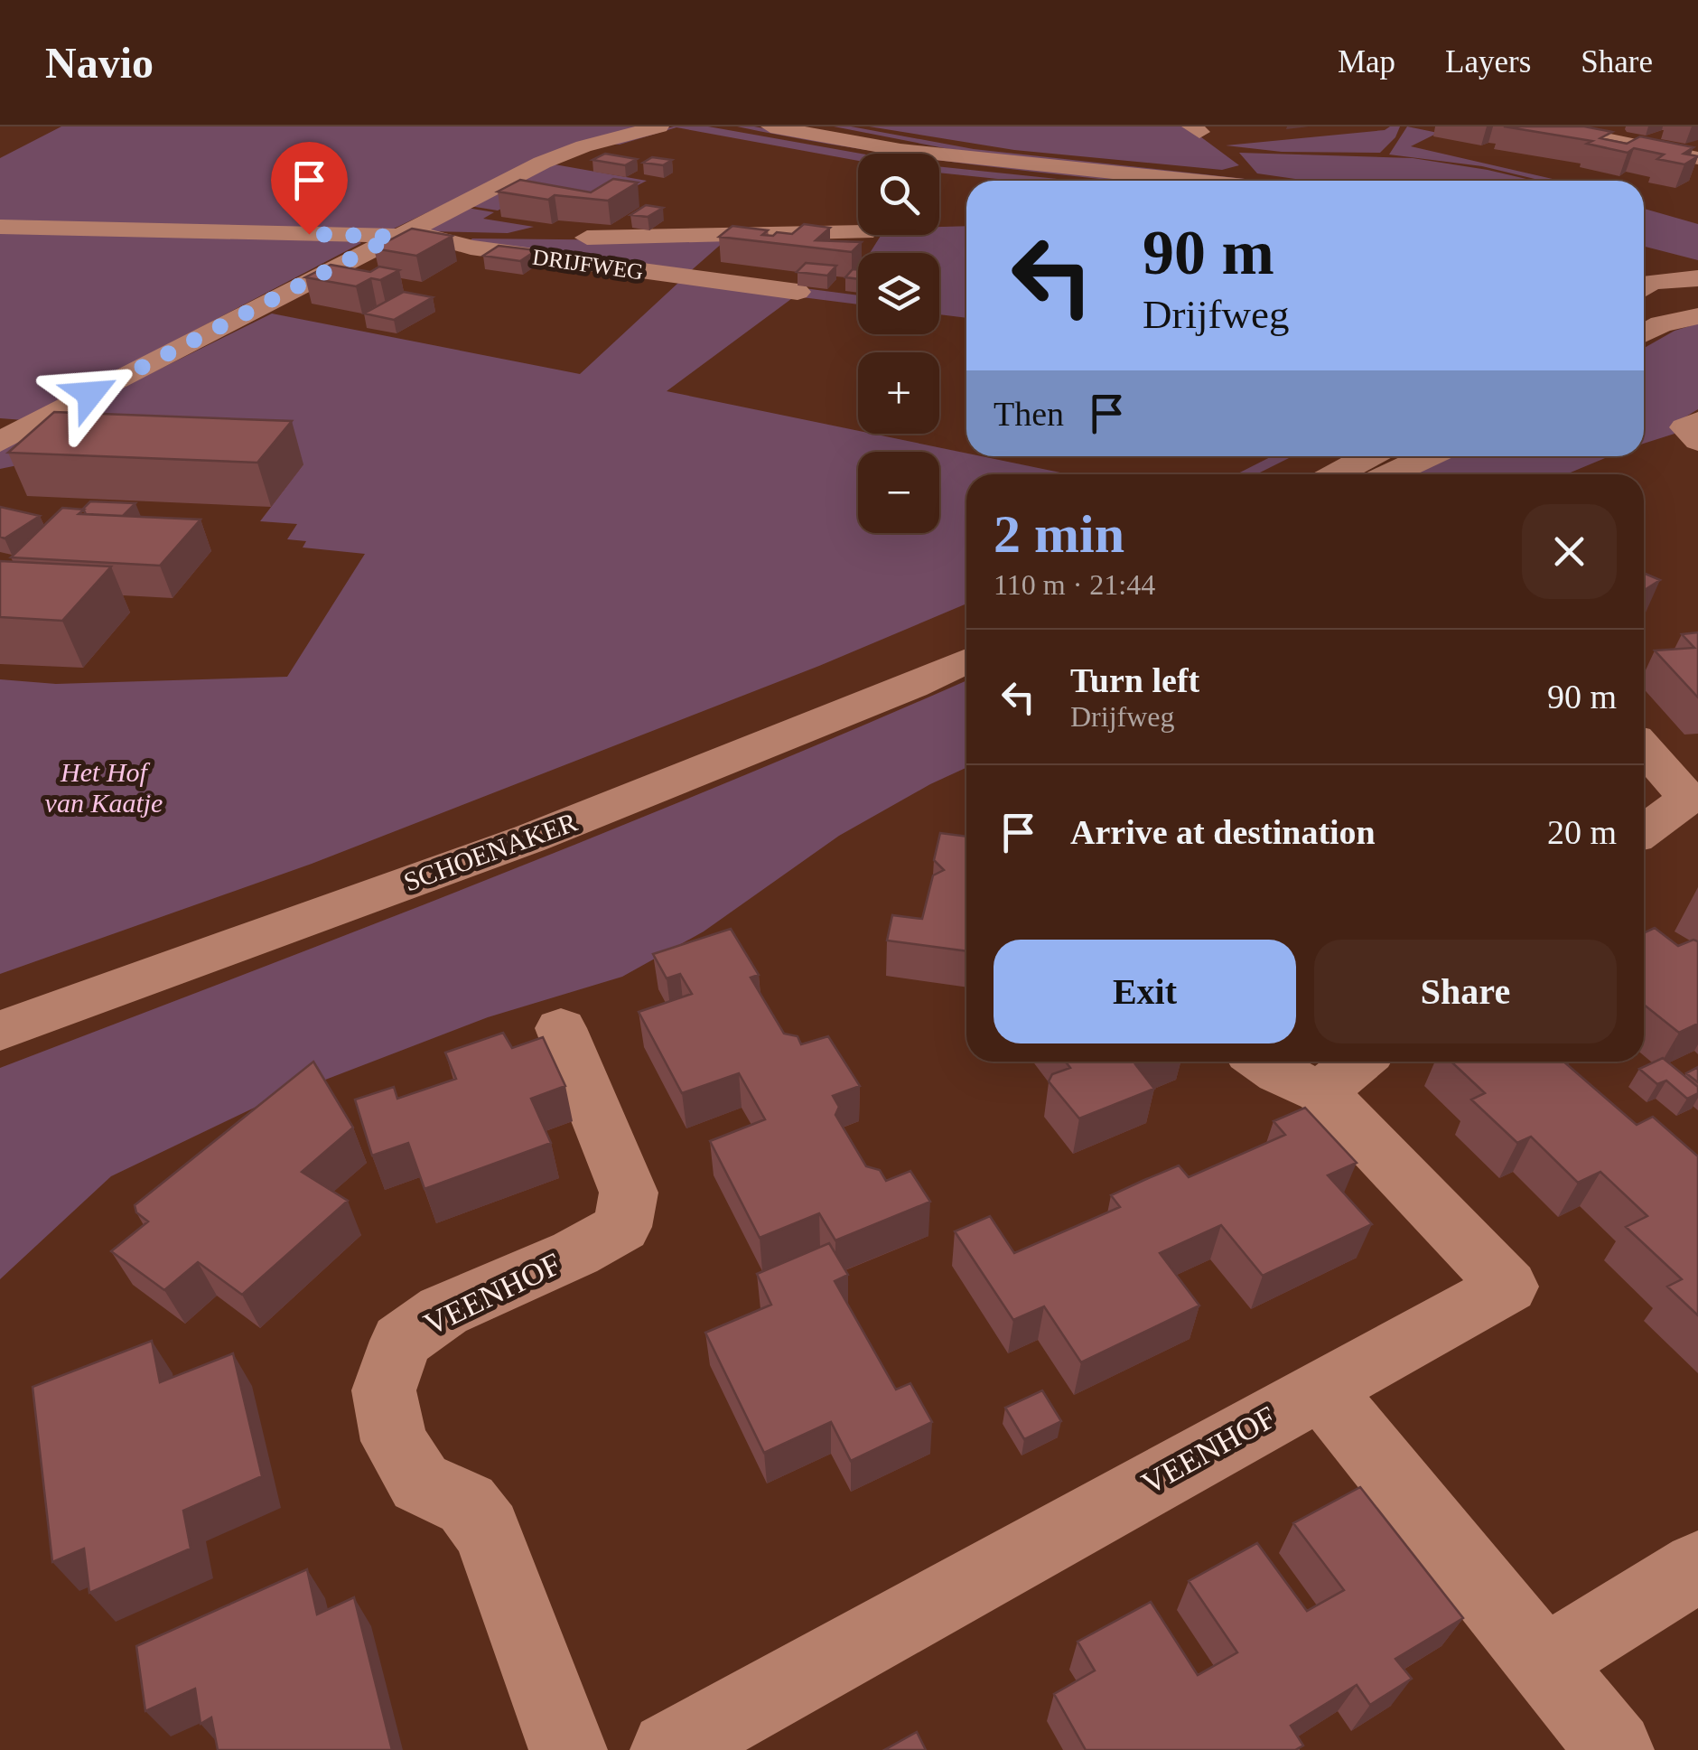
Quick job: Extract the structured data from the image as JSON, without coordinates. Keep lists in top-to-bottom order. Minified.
{"streets":{"street":["DRIJFWEG","SCHOENAKER","VEENHOF"]},"parks":["Het Hof van Kaatje"],"page":{"header":"Navio","nav":["Map","Layers","Share"],"map_buttons":["+","−"],"turn":["90 m","Drijfweg"],"then":"Then","heading":["2 min","110 m · 21:44"],"list":[{"name":"Turn left","note":"Drijfweg","value":"90 m"},{"name":"Arrive at destination","value":"20 m"}],"buttons":["Exit","Share"]}}
